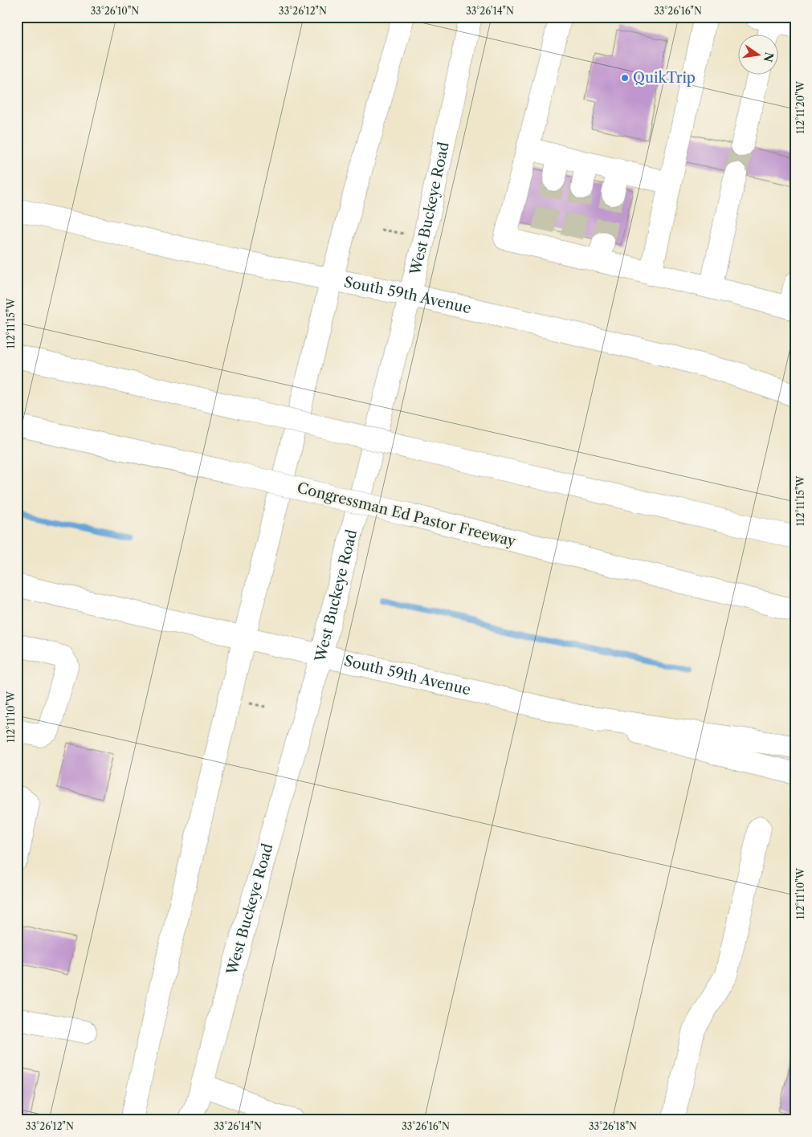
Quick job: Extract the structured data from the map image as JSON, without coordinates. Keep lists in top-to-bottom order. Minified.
{"streets":{"main road":["West Buckeye Road","South 59th Avenue","Congressman Ed Pastor Freeway"]},"crossings":[["West Buckeye Road","South 59th Avenue"]],"places":["QuikTrip"],"north":"right","coordinates":["33°26'10\"N","33°26'12\"N","33°26'14\"N","33°26'16\"N","112°11'20\"W","112°11'15\"W","112°11'10\"W","33°26'18\"N"]}
